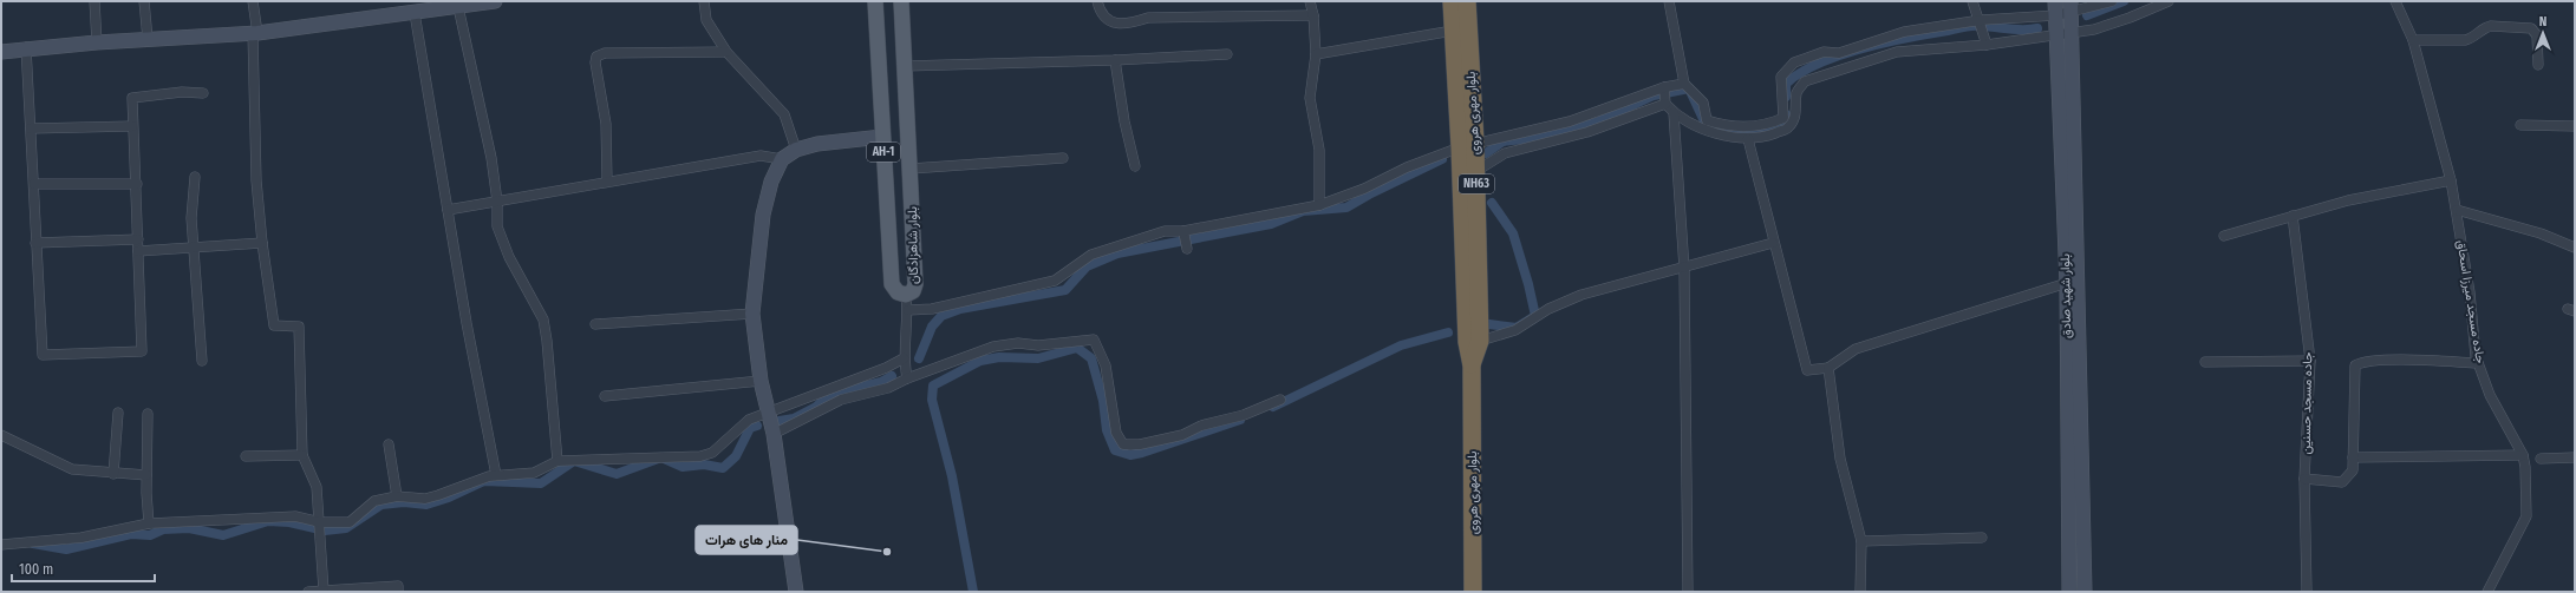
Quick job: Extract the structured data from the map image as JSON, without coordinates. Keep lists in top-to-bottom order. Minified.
{"streets":{"highway":["بلوار مهری هروی","NH63"],"main road":["AH-1","بلوار شاهزادگان","بلوار شهید صادق"],"street":["جاده مسجد ميرزا اسحاق","جاده مسجد حسنین"]},"places":["منار های هرات"],"scale_bar":"100 m","north":"top"}
